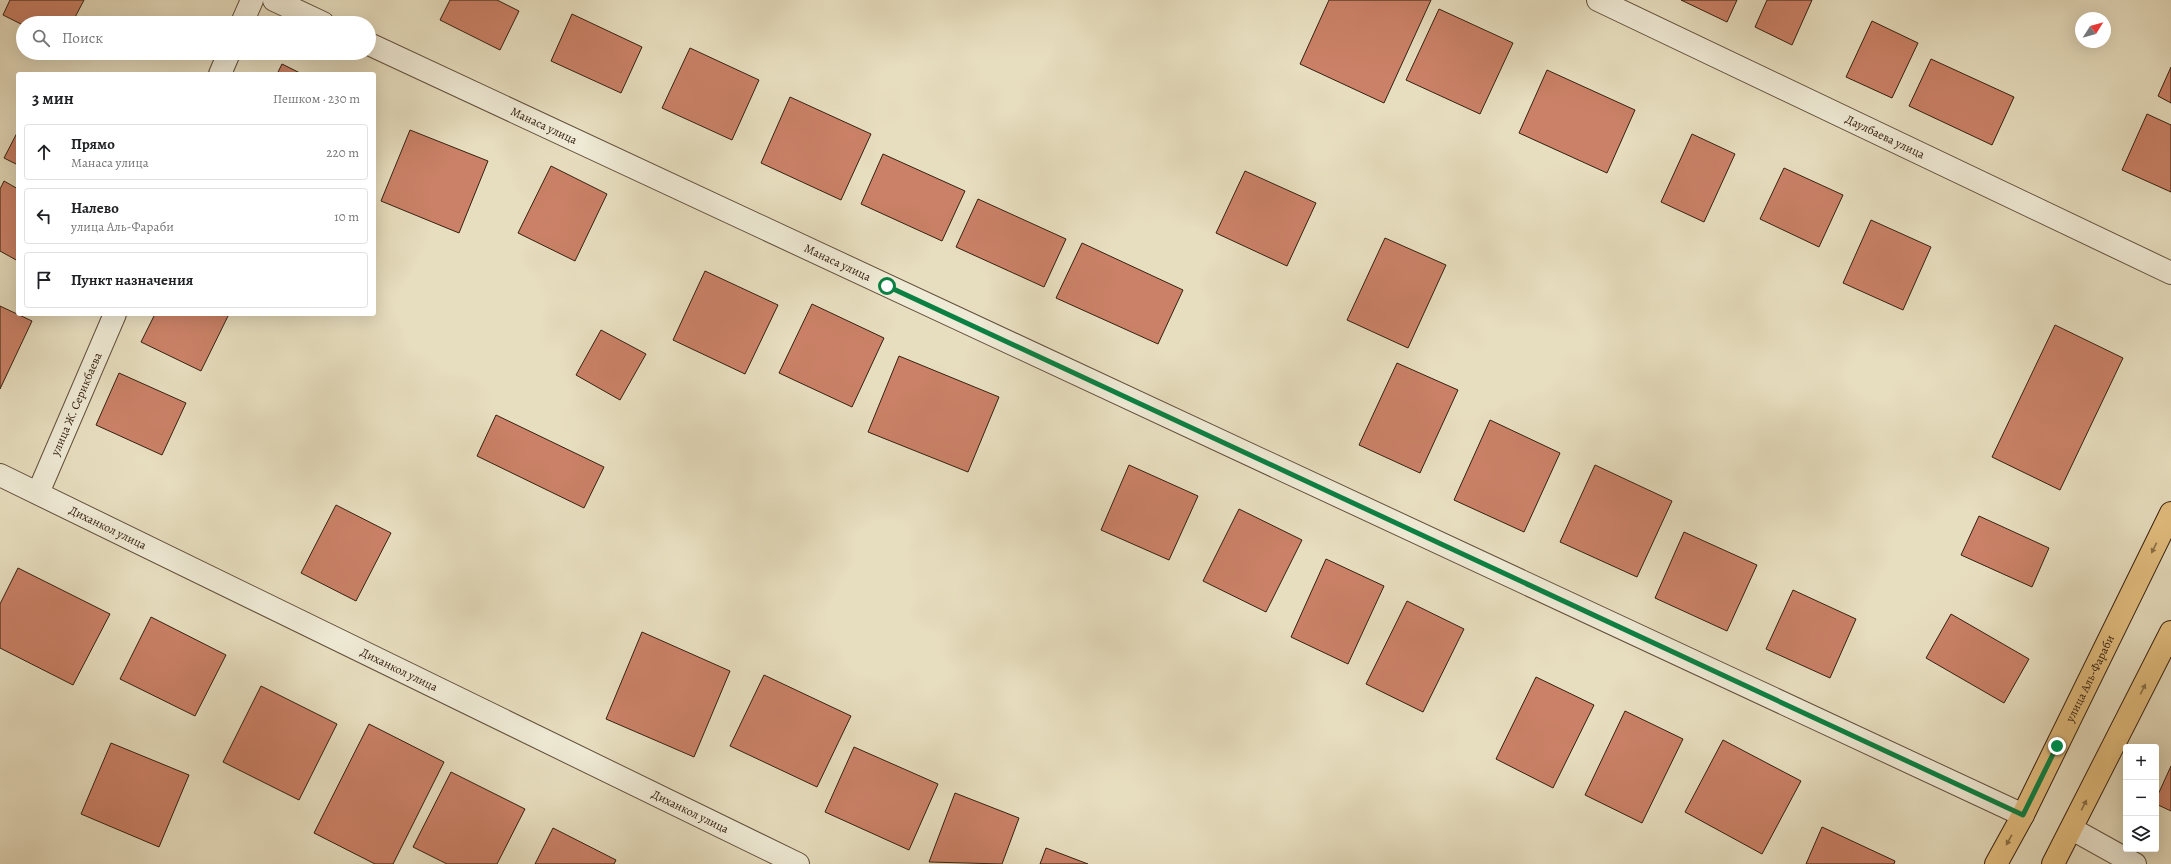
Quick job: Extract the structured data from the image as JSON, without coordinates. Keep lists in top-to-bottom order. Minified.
{"streets":{"main road":["улица Аль-Фараби"],"street":["Манаса улица","Даулбаева улица","улица Ж. Серикбаева","Диханкол улица"]},"crossings":[["Манаса улица","улица Аль-Фараби"],["улица Ж. Серикбаева","Диханкол улица"]],"north":"top right","page":{"search":"Поиск","heading":["3 мин","Пешком · 230 m"],"list":[["Прямо","Манаса улица","220 m"],["Налево","улица Аль-Фараби","10 m"],"Пункт назначения"],"map_buttons":["+","−"]}}
